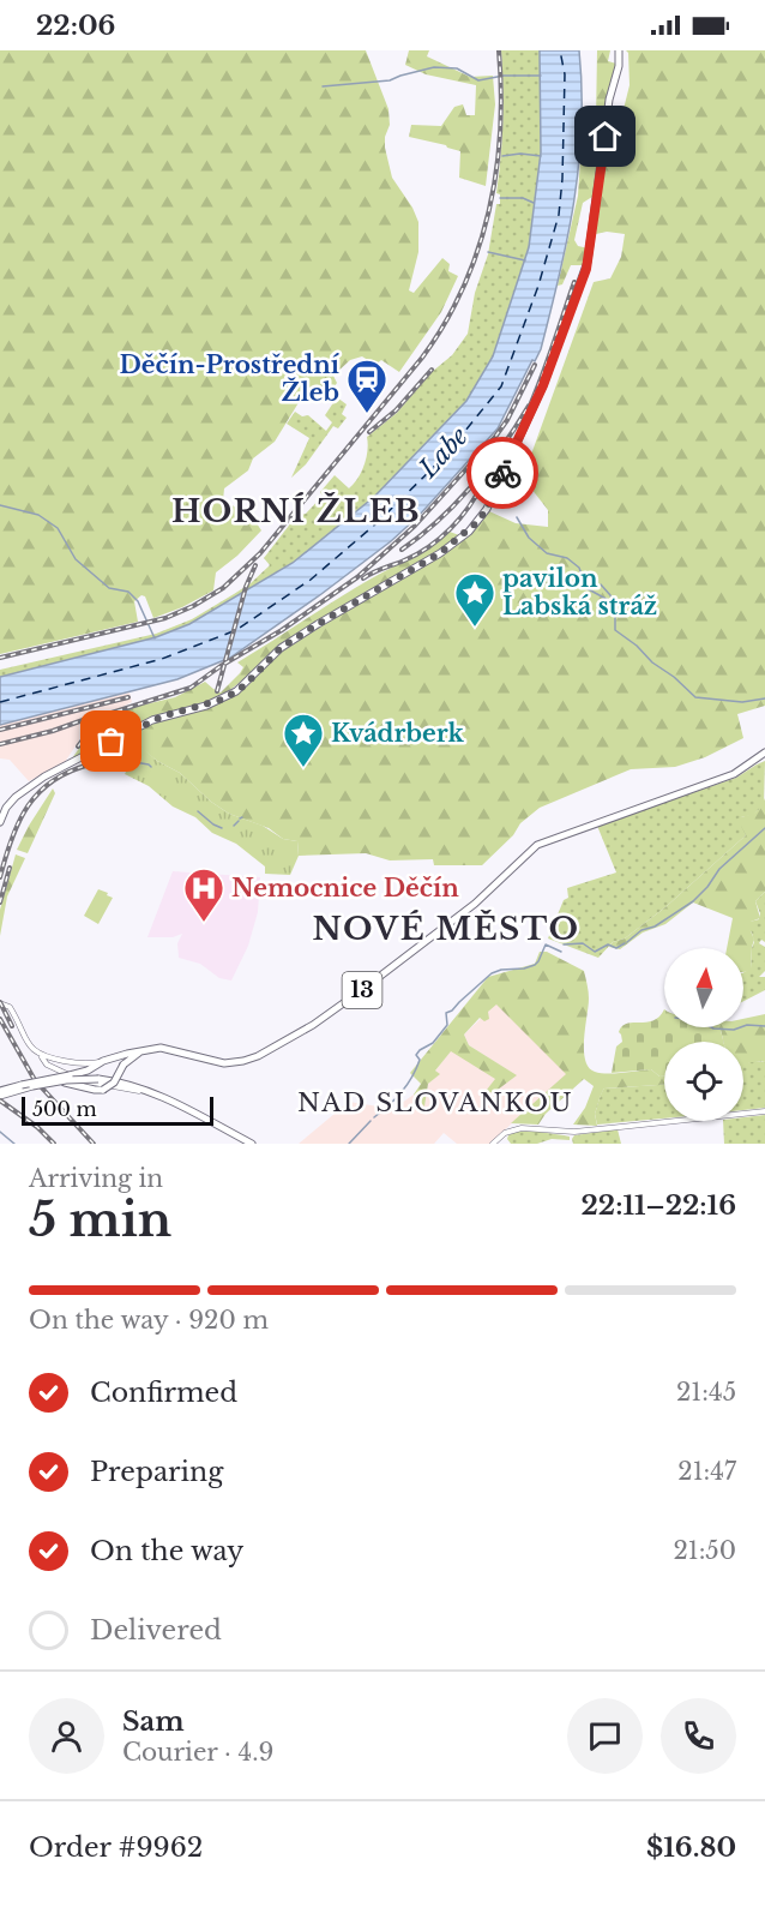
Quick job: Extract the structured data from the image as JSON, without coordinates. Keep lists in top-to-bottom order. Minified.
{"streets":{"main road":["13"]},"districts":["HORNÍ ŽLEB","NOVÉ MĚSTO","NAD SLOVANKOU"],"water":["Labe"],"places":{"station":["Děčín-Prostřední Žleb"],"place":["pavilon Labská stráž","Kvádrberk"],"hospital":["Nemocnice Děčín"]},"scale_bar":"500 m","north":"top","page":{"status":"22:06","scale":"500 m","heading":["5 min","Arriving in","22:11–22:16"],"panel":["Sam","Courier · 4.9","Order #9962","$16.80"],"bar":"On the way · 920 m","list":[["Confirmed","21:45"],["Preparing","21:47"],["On the way","21:50"],"Delivered"]}}
